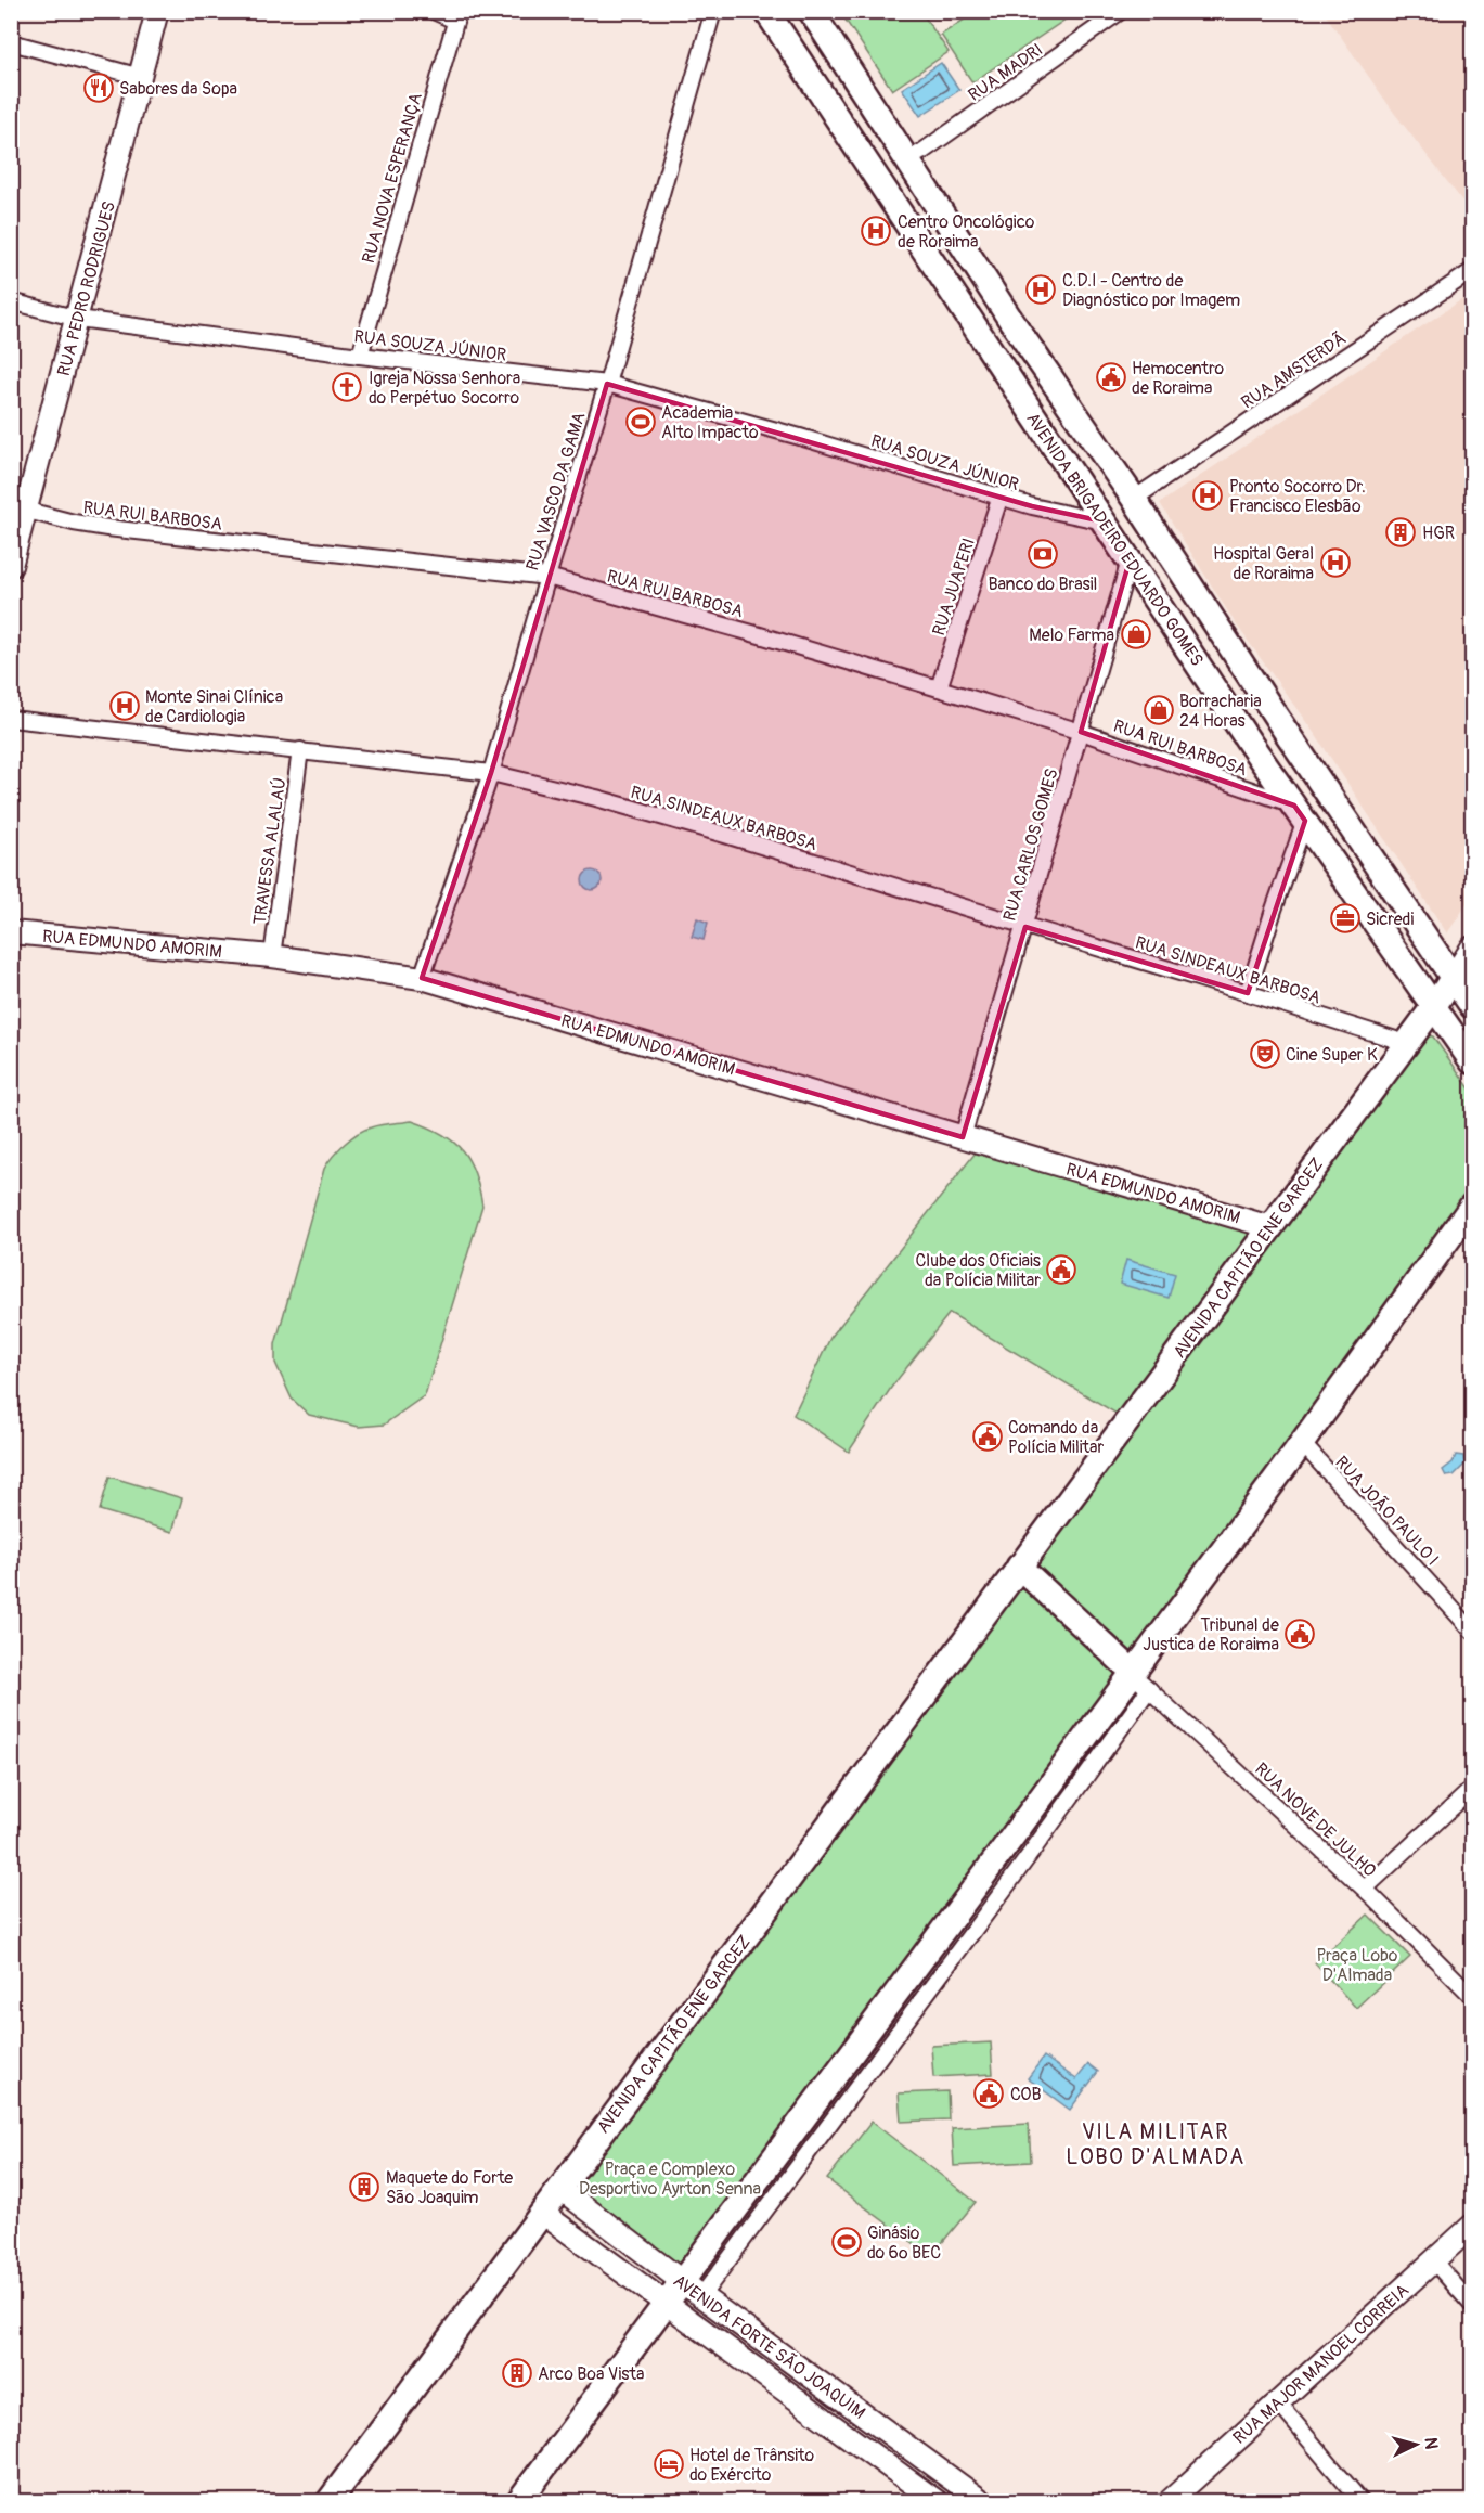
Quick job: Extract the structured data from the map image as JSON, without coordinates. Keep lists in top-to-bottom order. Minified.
{"streets":{"main road":["AVENIDA BRIGADEIRO EDUARDO GOMES","AVENIDA CAPITÃO ENE GARCEZ"],"street":["RUA MADRI","RUA NOVA ESPERANÇA","RUA PEDRO RODRIGUES","RUA SOUZA JÚNIOR","RUA AMSTERDÃ","RUA VASCO DA GAMA","RUA RUI BARBOSA","RUA JUAPERI","RUA SINDEAUX BARBOSA","RUA CARLOS GOMES","TRAVESSA ALALAÚ","RUA EDMUNDO AMORIM","RUA JOÃO PAULO I","RUA NOVE DE JULHO","AVENIDA FORTE SÃO JOAQUIM","RUA MAJOR MANOEL CORREIA"]},"crossings":[["RUA MADRI","AVENIDA BRIGADEIRO EDUARDO GOMES"],["RUA NOVA ESPERANÇA","RUA SOUZA JÚNIOR"],["RUA PEDRO RODRIGUES","RUA SOUZA JÚNIOR"],["RUA PEDRO RODRIGUES","RUA RUI BARBOSA"],["RUA SOUZA JÚNIOR","RUA VASCO DA GAMA"],["RUA SOUZA JÚNIOR","AVENIDA BRIGADEIRO EDUARDO GOMES"],["RUA SOUZA JÚNIOR","RUA JUAPERI"],["RUA AMSTERDÃ","AVENIDA BRIGADEIRO EDUARDO GOMES"],["RUA VASCO DA GAMA","RUA RUI BARBOSA"],["RUA VASCO DA GAMA","RUA SINDEAUX BARBOSA"],["RUA VASCO DA GAMA","RUA EDMUNDO AMORIM"],["RUA RUI BARBOSA","AVENIDA BRIGADEIRO EDUARDO GOMES"],["RUA RUI BARBOSA","RUA JUAPERI"],["RUA RUI BARBOSA","RUA CARLOS GOMES"],["AVENIDA BRIGADEIRO EDUARDO GOMES","RUA CARLOS GOMES"],["AVENIDA BRIGADEIRO EDUARDO GOMES","AVENIDA CAPITÃO ENE GARCEZ"],["RUA SINDEAUX BARBOSA","RUA CARLOS GOMES"],["RUA SINDEAUX BARBOSA","TRAVESSA ALALAÚ"],["RUA SINDEAUX BARBOSA","AVENIDA CAPITÃO ENE GARCEZ"],["RUA CARLOS GOMES","RUA EDMUNDO AMORIM"],["TRAVESSA ALALAÚ","RUA EDMUNDO AMORIM"],["RUA EDMUNDO AMORIM","AVENIDA CAPITÃO ENE GARCEZ"],["AVENIDA CAPITÃO ENE GARCEZ","AVENIDA FORTE SÃO JOAQUIM"]],"districts":["VILA MILITAR LOBO D'ALMADA"],"parks":["Praça Lobo D'Almada","Praça e Complexo Desportivo Ayrton Senna"],"places":{"restaurant":["Sabores da Sopa"],"hospital":["Centro Oncológico de Roraima","C.D.I - Centro de Diagnóstico por Imagem","Pronto Socorro Dr. Francisco Elesbão","Hospital Geral de Roraima","Monte Sinai Clínica de Cardiologia"],"public building":["Hemocentro de Roraima","Clube dos Oficiais da Polícia Militar","Comando da Polícia Militar","Tribunal de Justica de Roraima","COB"],"church":["Igreja Nossa Senhora do Perpétuo Socorro"],"sports":["Academia Alto Impacto","Ginásio do 6º BEC"],"building":["HGR","Maquete do Forte São Joaquim","Arco Boa Vista"],"bank":["Banco do Brasil"],"shop":["Melo Farma","Borracharia 24 Horas"],"office":["Sicredi"],"theatre":["Cine Super K"],"hotel":["Hotel de Trânsito do Exército"]},"north":"right"}
